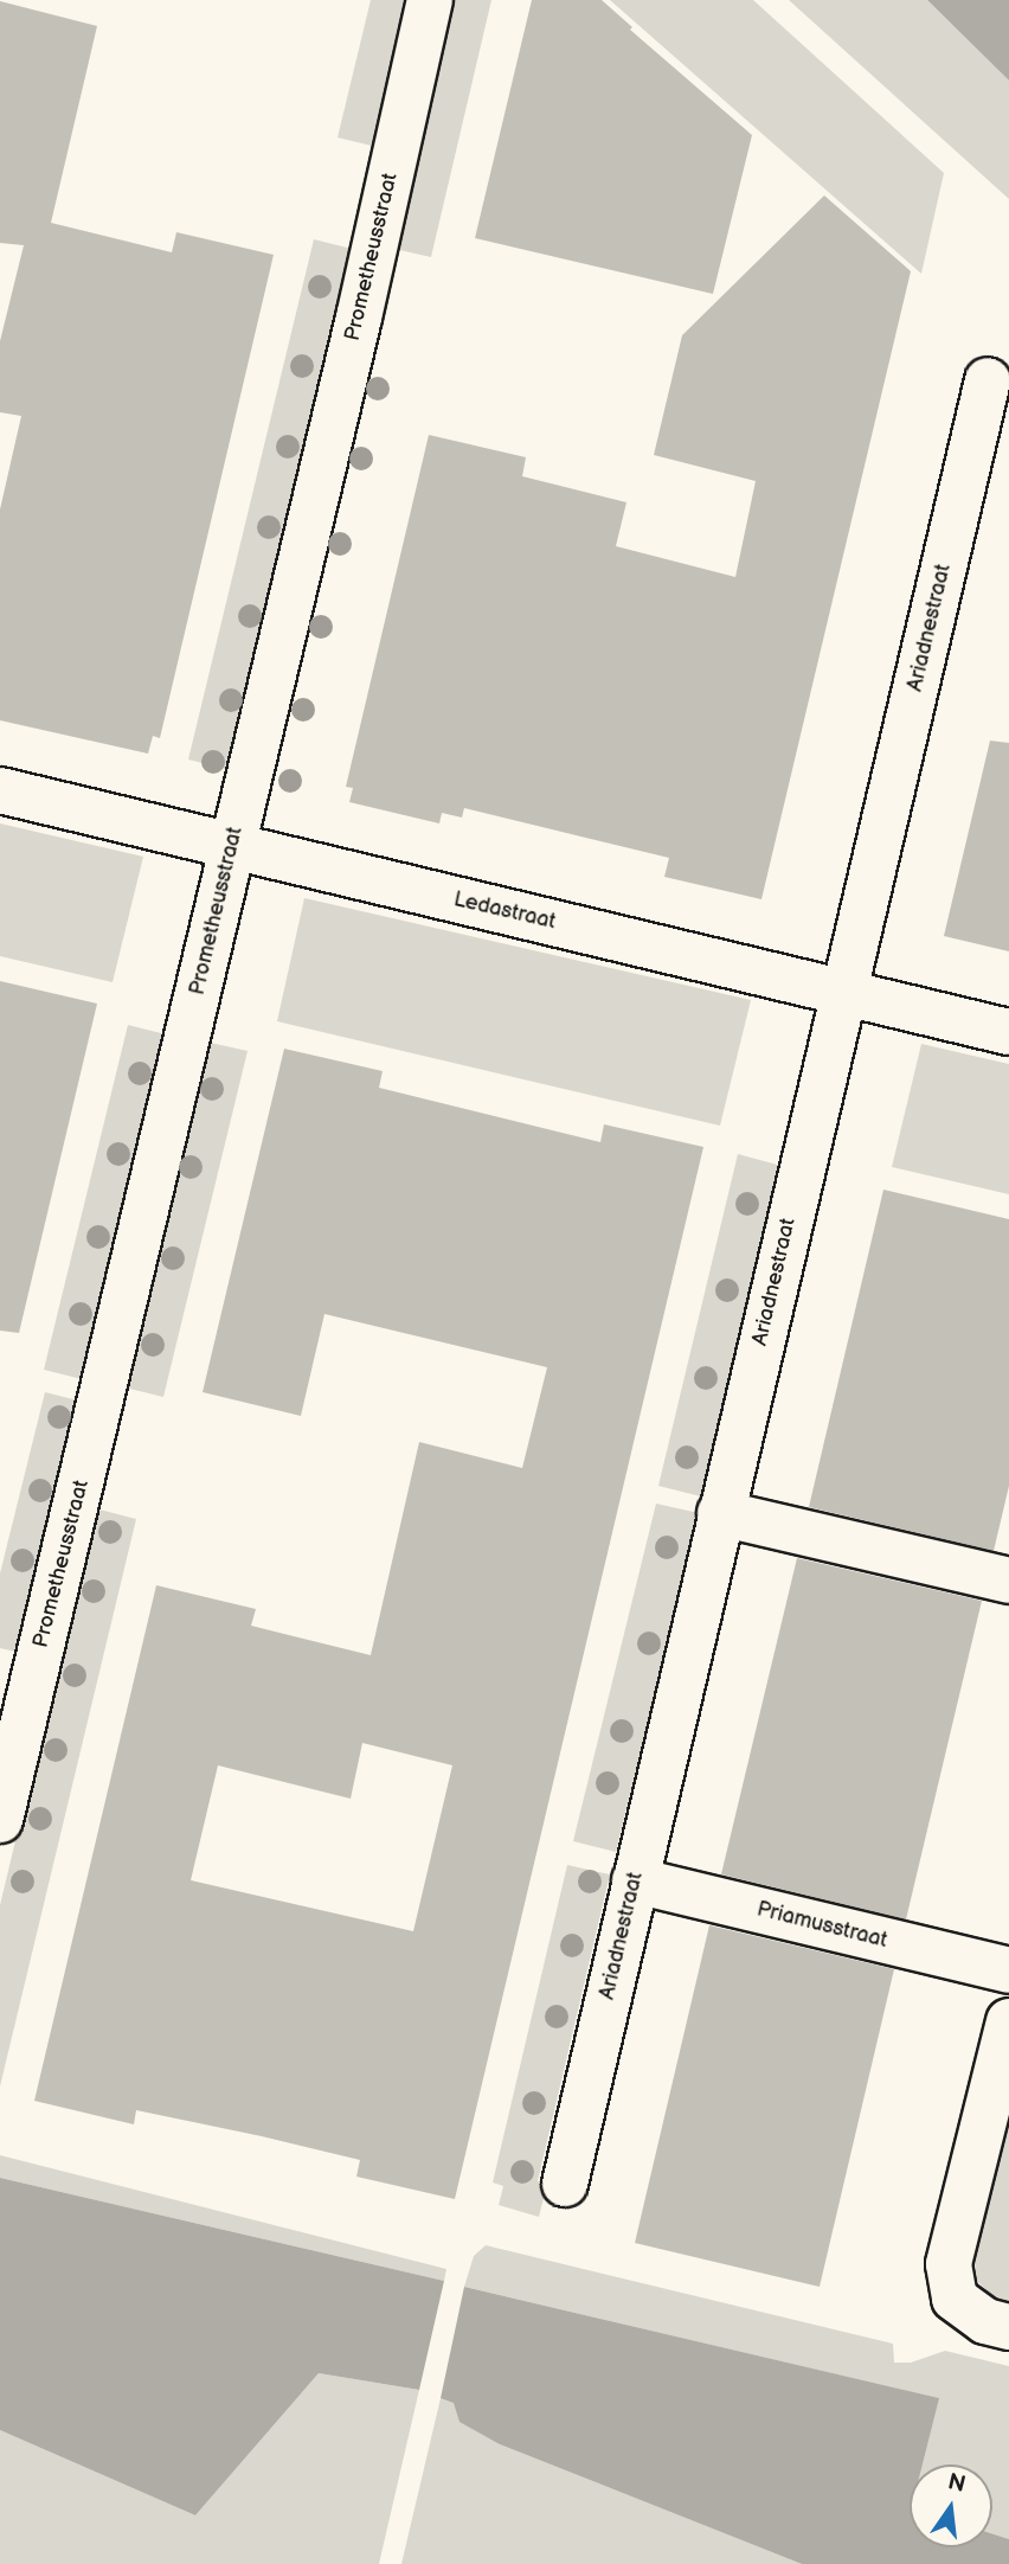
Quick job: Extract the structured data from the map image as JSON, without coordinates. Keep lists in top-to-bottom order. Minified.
{"streets":{"street":["Prometheusstraat","Ariadnestraat","Ledastraat","Priamusstraat"]},"crossings":[["Prometheusstraat","Ledastraat"],["Ariadnestraat","Ledastraat"],["Ariadnestraat","Priamusstraat"]],"north":"top"}
